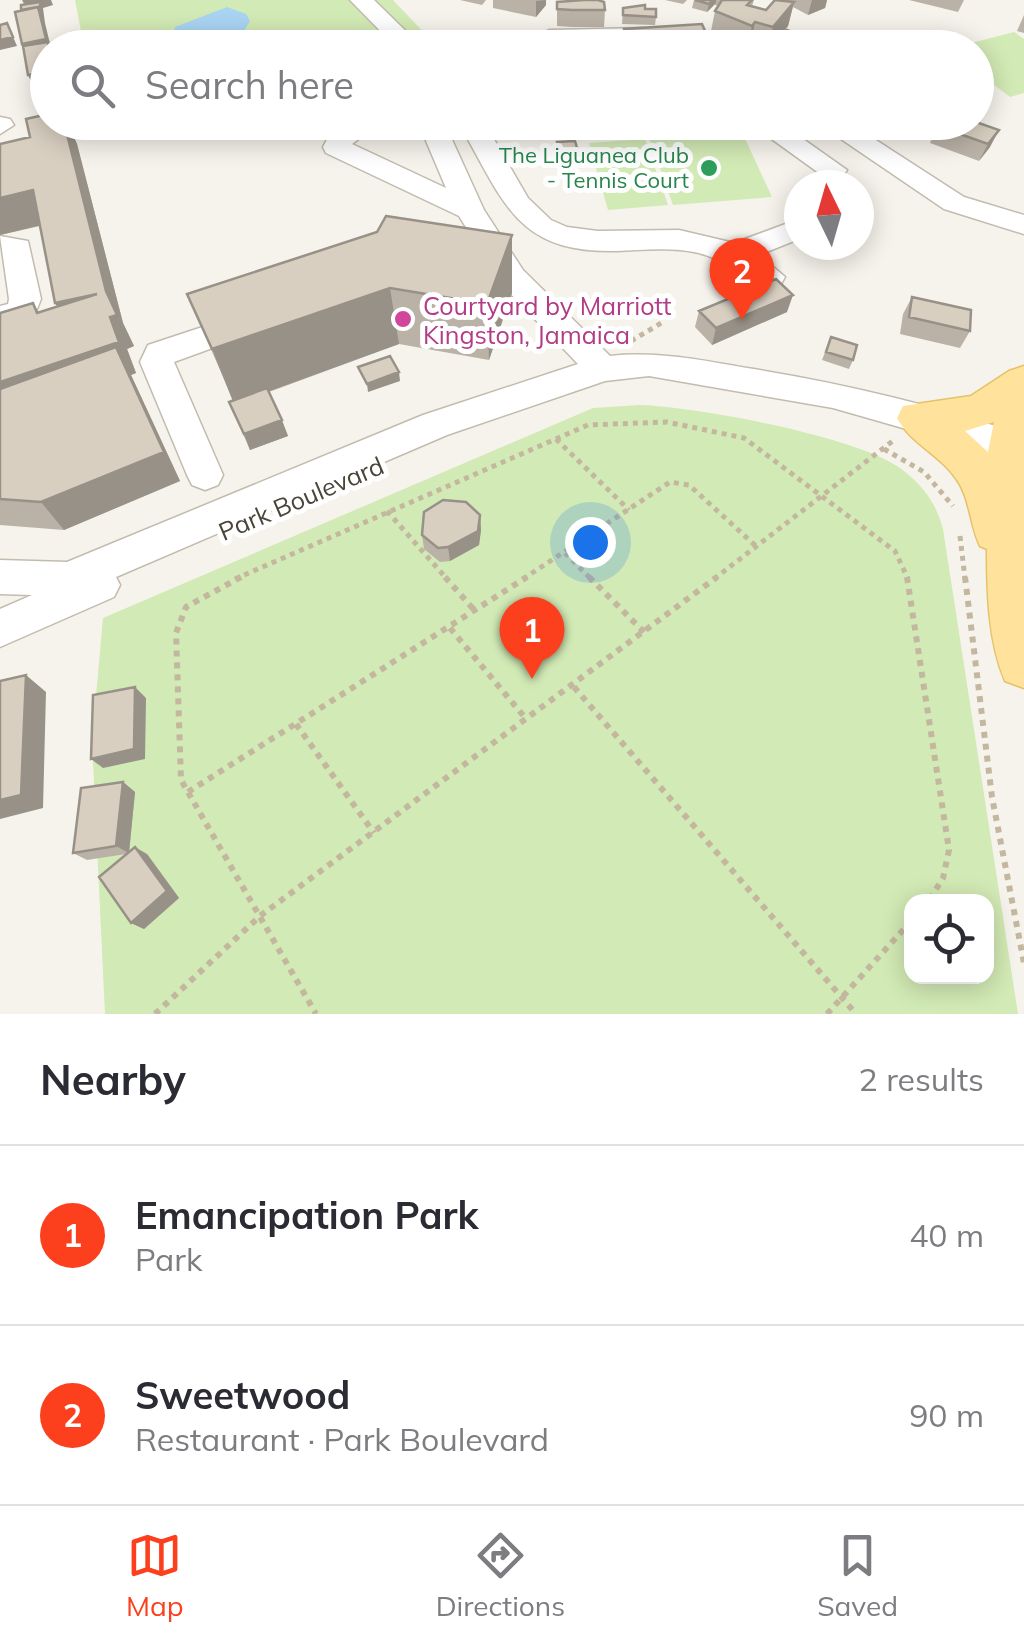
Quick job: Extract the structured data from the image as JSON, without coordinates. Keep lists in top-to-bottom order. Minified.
{"streets":{"street":["Park Boulevard"]},"places":["The Liguanea Club - Tennis Court","Courtyard by Marriott Kingston, Jamaica"],"north":"top","page":{"search":"Search here","pins":["2","1"],"heading":["Nearby","2 results"],"list":[{"mark":"1","name":"Emancipation Park","note":"Park","value":"40 m"},{"mark":"2","name":"Sweetwood","note":"Restaurant · Park Boulevard","value":"90 m"}],"nav":["Map","Directions","Saved"]}}
